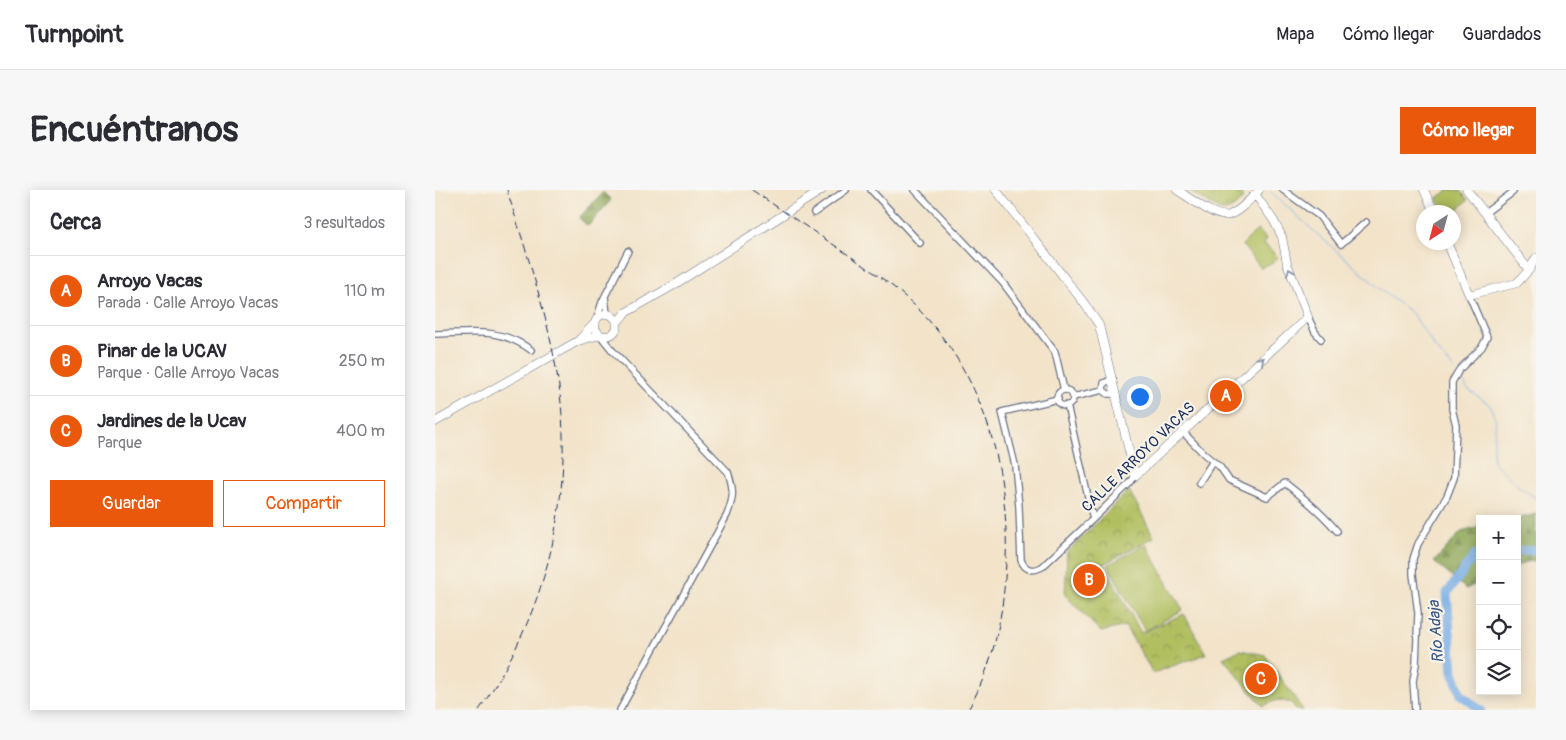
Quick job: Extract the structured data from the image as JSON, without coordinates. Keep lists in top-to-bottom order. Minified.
{"streets":{"street":["CALLE ARROYO VACAS"]},"water":["Río Adaja"],"north":"bottom left","page":{"header":"Turnpoint","nav":["Mapa","Cómo llegar","Guardados"],"buttons":["Cómo llegar",["Guardar","Compartir"]],"title":"Encuéntranos","heading":["Cerca","3 resultados"],"list":[{"mark":"A","name":"Arroyo Vacas","note":"Parada · Calle Arroyo Vacas","value":"110 m"},{"mark":"B","name":"Pinar de la UCAV","note":"Parque · Calle Arroyo Vacas","value":"250 m"},{"mark":"C","name":"Jardines de la Ucav","note":"Parque","value":"400 m"}],"pins":["A","B","C"],"map_buttons":["+","−"]}}
